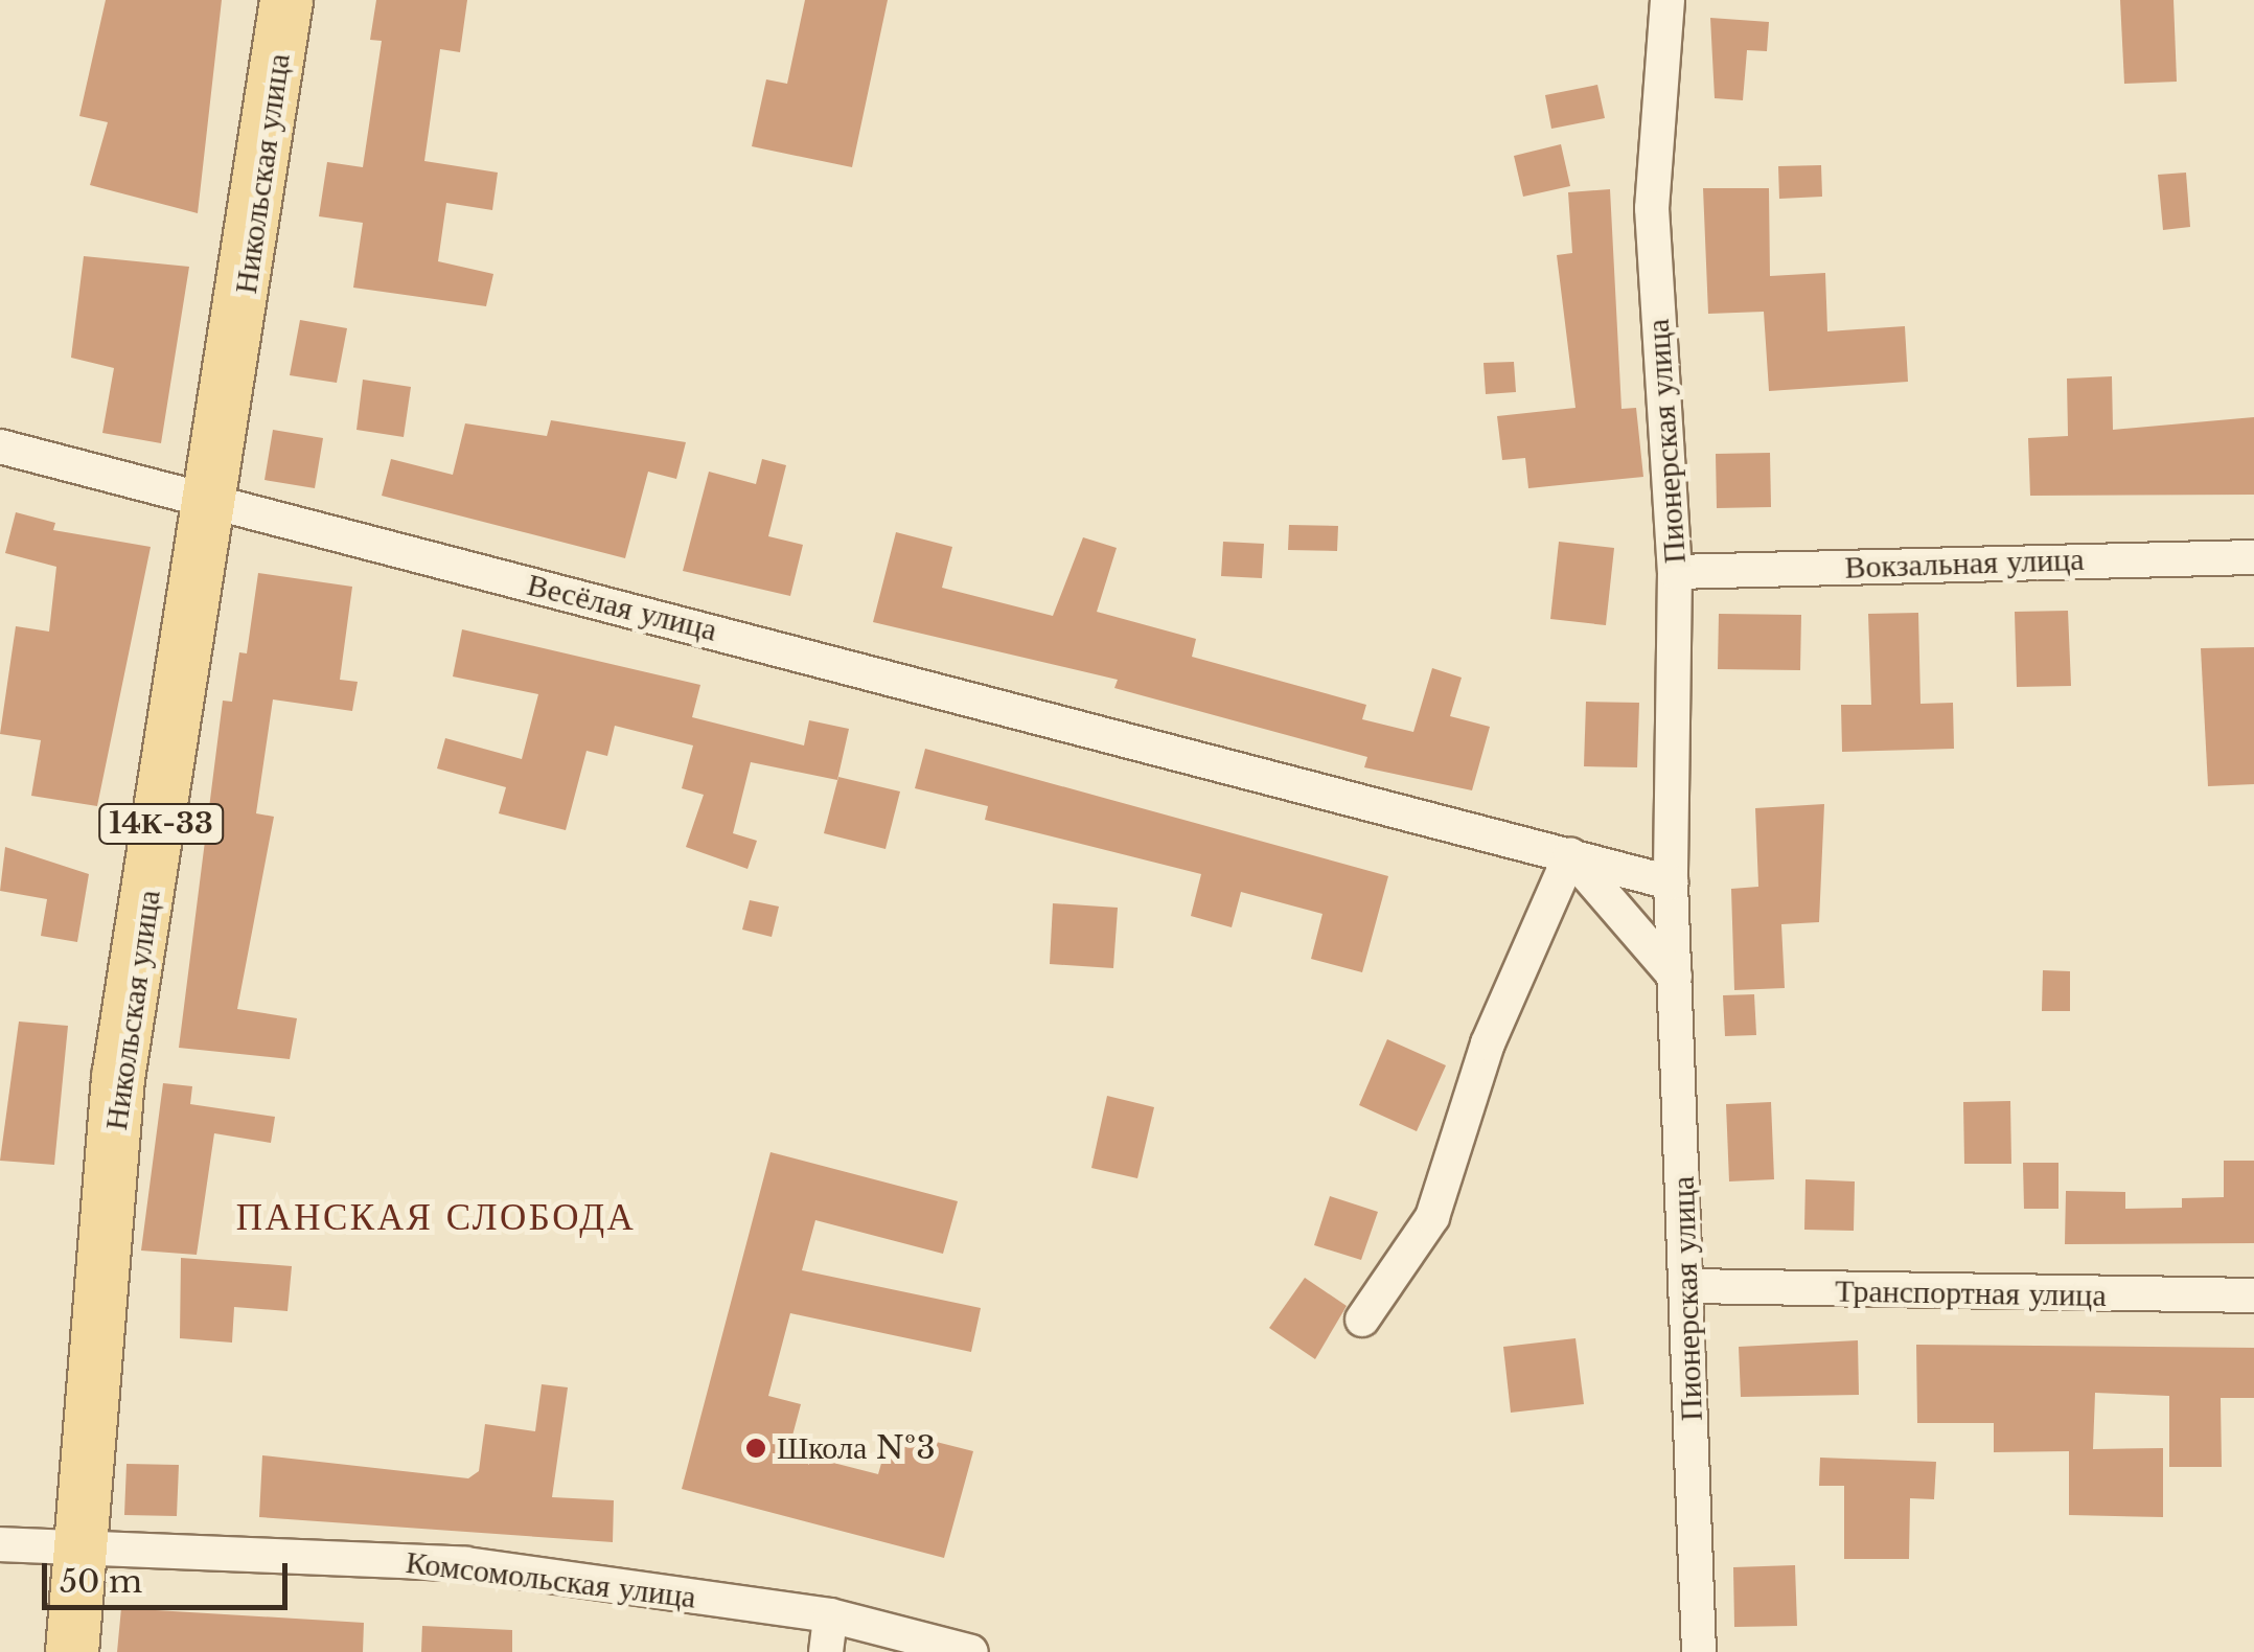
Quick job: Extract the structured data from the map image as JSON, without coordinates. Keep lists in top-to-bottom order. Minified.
{"streets":{"main road":["Никольская улица","14К-33"],"street":["Пионерская улица","Вокзальная улица","Весёлая улица","Транспортная улица","Комсомольская улица"]},"crossings":[["Никольская улица","Весёлая улица"],["Никольская улица","Комсомольская улица"],["Пионерская улица","Вокзальная улица"],["Пионерская улица","Транспортная улица"]],"districts":["ПАНСКАЯ СЛОБОДА"],"places":["Школа №3"],"scale_bar":"50 m"}
